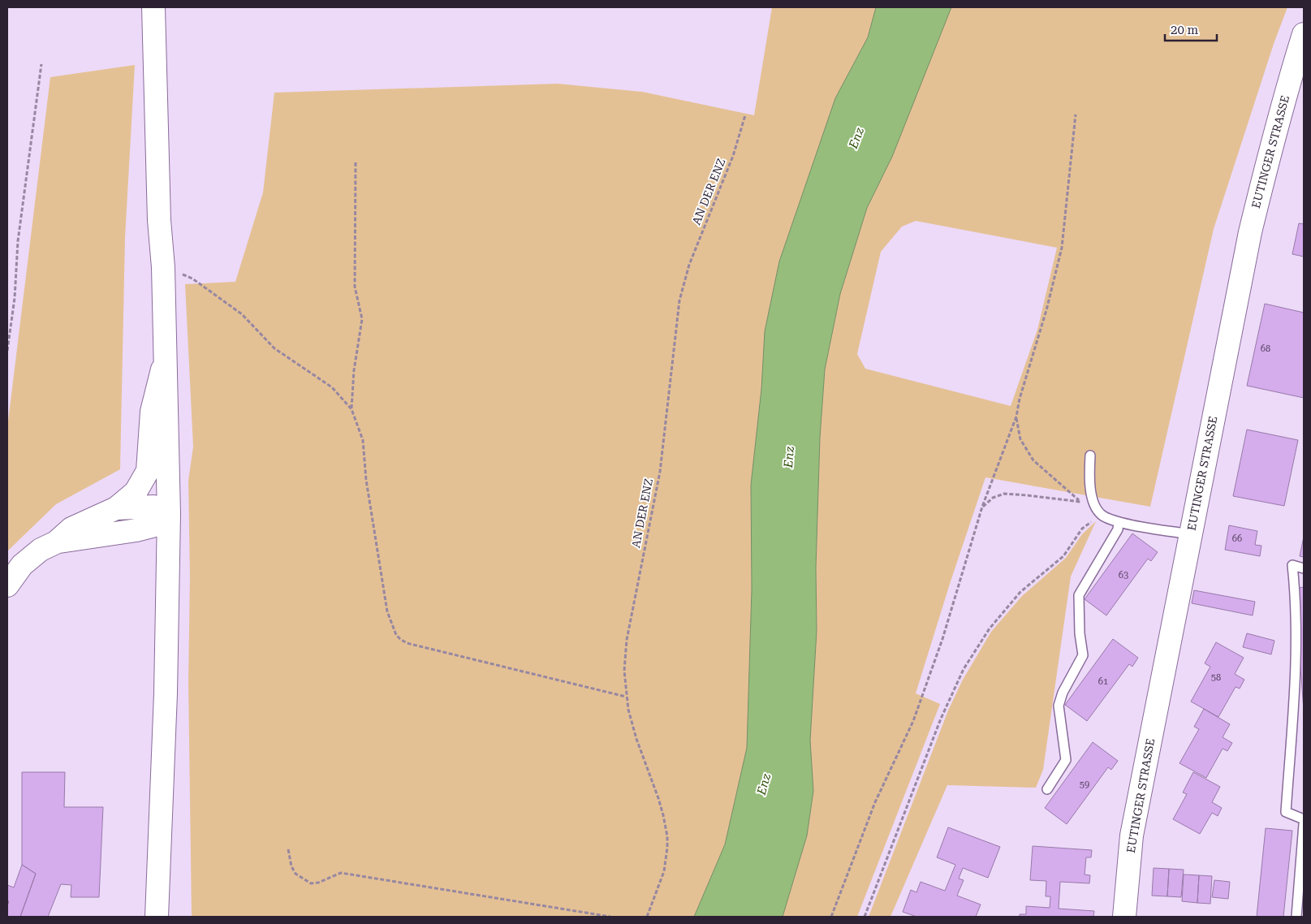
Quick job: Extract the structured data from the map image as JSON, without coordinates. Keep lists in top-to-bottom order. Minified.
{"streets":{"street":["EUTINGER STRASSE"],"path":["AN DER ENZ"]},"water":["Enz"],"house_numbers":["68","66","63","58","61","59"],"scale_bar":"20 m"}
